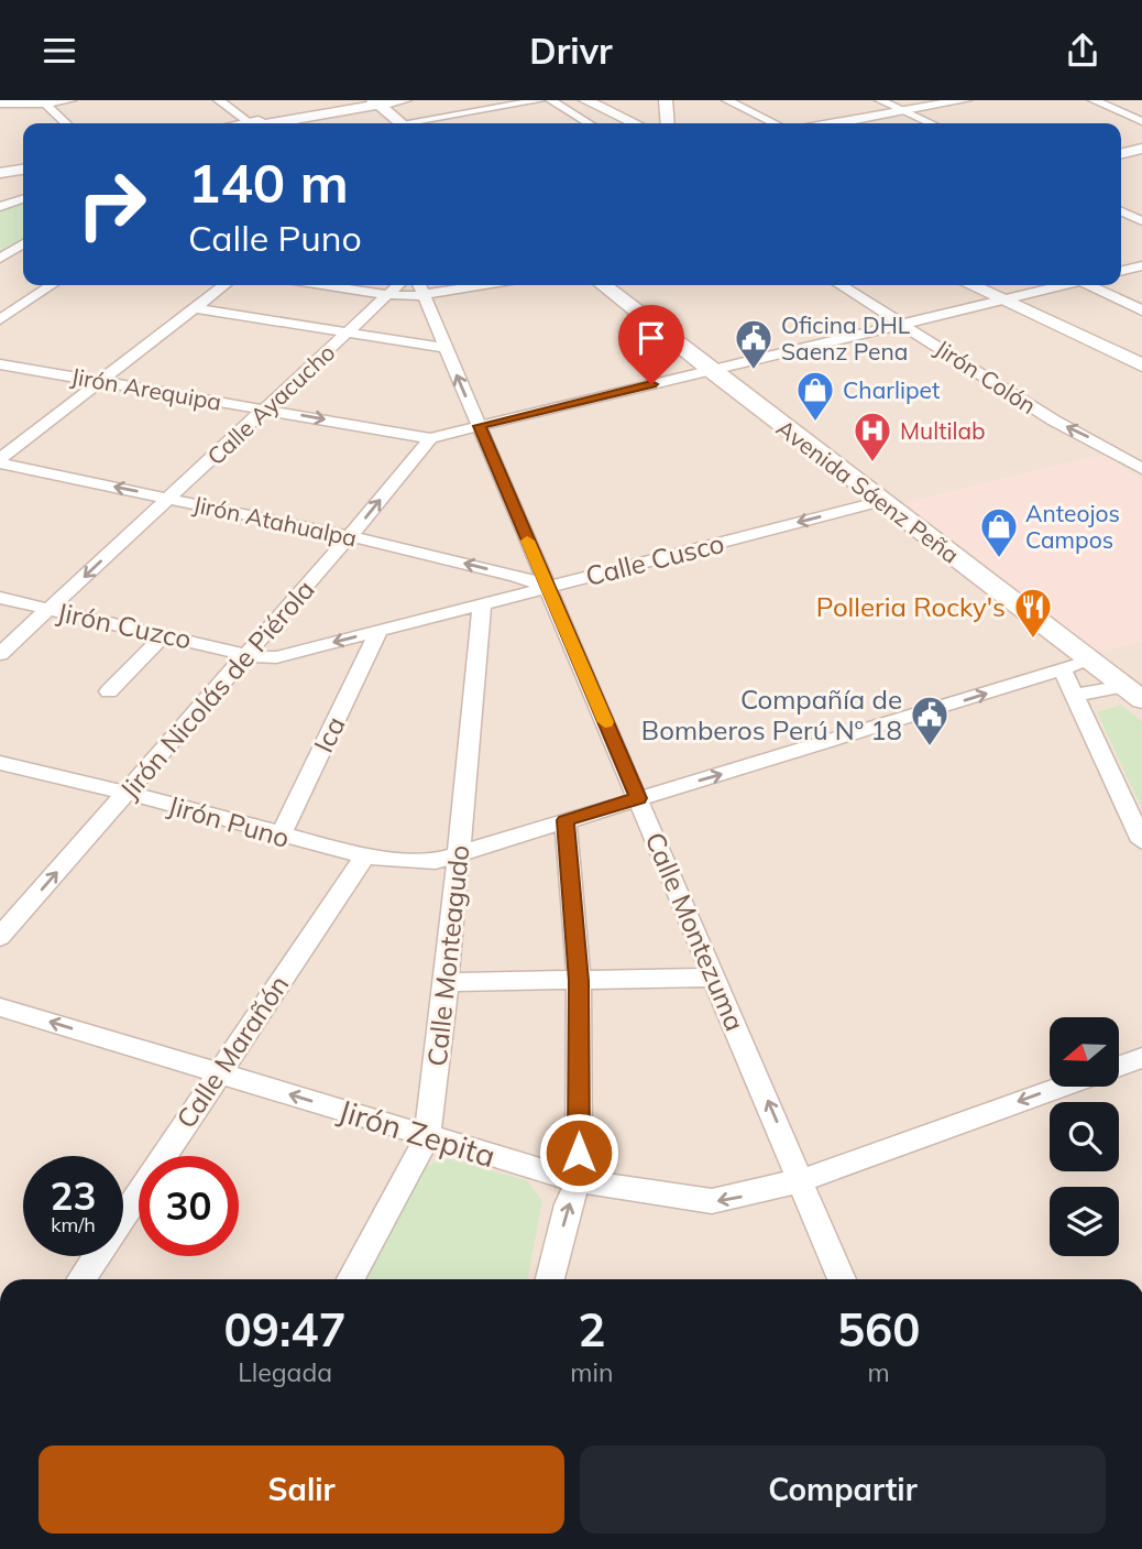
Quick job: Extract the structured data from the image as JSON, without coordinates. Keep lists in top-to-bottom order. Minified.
{"streets":{"main road":["Avenida Sáenz Peña"],"street":["Jirón Colón","Jirón Arequipa","Calle Ayacucho","Jirón Atahualpa","Calle Cusco","Jirón Cuzco","Jirón Nicolás de Piérola","Ica","Jirón Puno","Calle Montezuma","Calle Monteagudo","Calle Marañón","Jirón Zepita"]},"crossings":[["Jirón Arequipa","Calle Ayacucho"],["Jirón Arequipa","Jirón Nicolás de Piérola"],["Calle Ayacucho","Jirón Atahualpa"],["Calle Ayacucho","Jirón Cuzco"],["Avenida Sáenz Peña","Calle Cusco"],["Avenida Sáenz Peña","Jirón Puno"],["Jirón Atahualpa","Calle Cusco"],["Jirón Atahualpa","Jirón Nicolás de Piérola"],["Jirón Atahualpa","Calle Montezuma"],["Calle Cusco","Jirón Cuzco"],["Calle Cusco","Jirón Nicolás de Piérola"],["Calle Cusco","Ica"],["Calle Cusco","Calle Montezuma"],["Calle Cusco","Calle Monteagudo"],["Jirón Cuzco","Jirón Nicolás de Piérola"],["Jirón Nicolás de Piérola","Jirón Puno"],["Ica","Jirón Puno"],["Jirón Puno","Calle Montezuma"],["Jirón Puno","Calle Monteagudo"],["Jirón Puno","Calle Marañón"],["Calle Montezuma","Jirón Zepita"],["Calle Monteagudo","Jirón Zepita"],["Calle Marañón","Jirón Zepita"]],"one_way":["Jirón Colón","Jirón Atahualpa","Jirón Nicolás de Piérola","Jirón Puno","Jirón Zepita"],"places":{"public building":["Oficina DHL Saenz Pena","Compañía de Bomberos Perú Nº 18"],"shop":["Charlipet","Anteojos Campos"],"hospital":["Multilab"],"restaurant":["Polleria Rocky's"]},"north":"left","page":{"header":"Drivr","turn":["140 m","Calle Puno"],"speed":"23 km/h","limit":"30","eta":["09:47","Llegada","2","min","560","m"],"buttons":["Salir","Compartir"]}}
